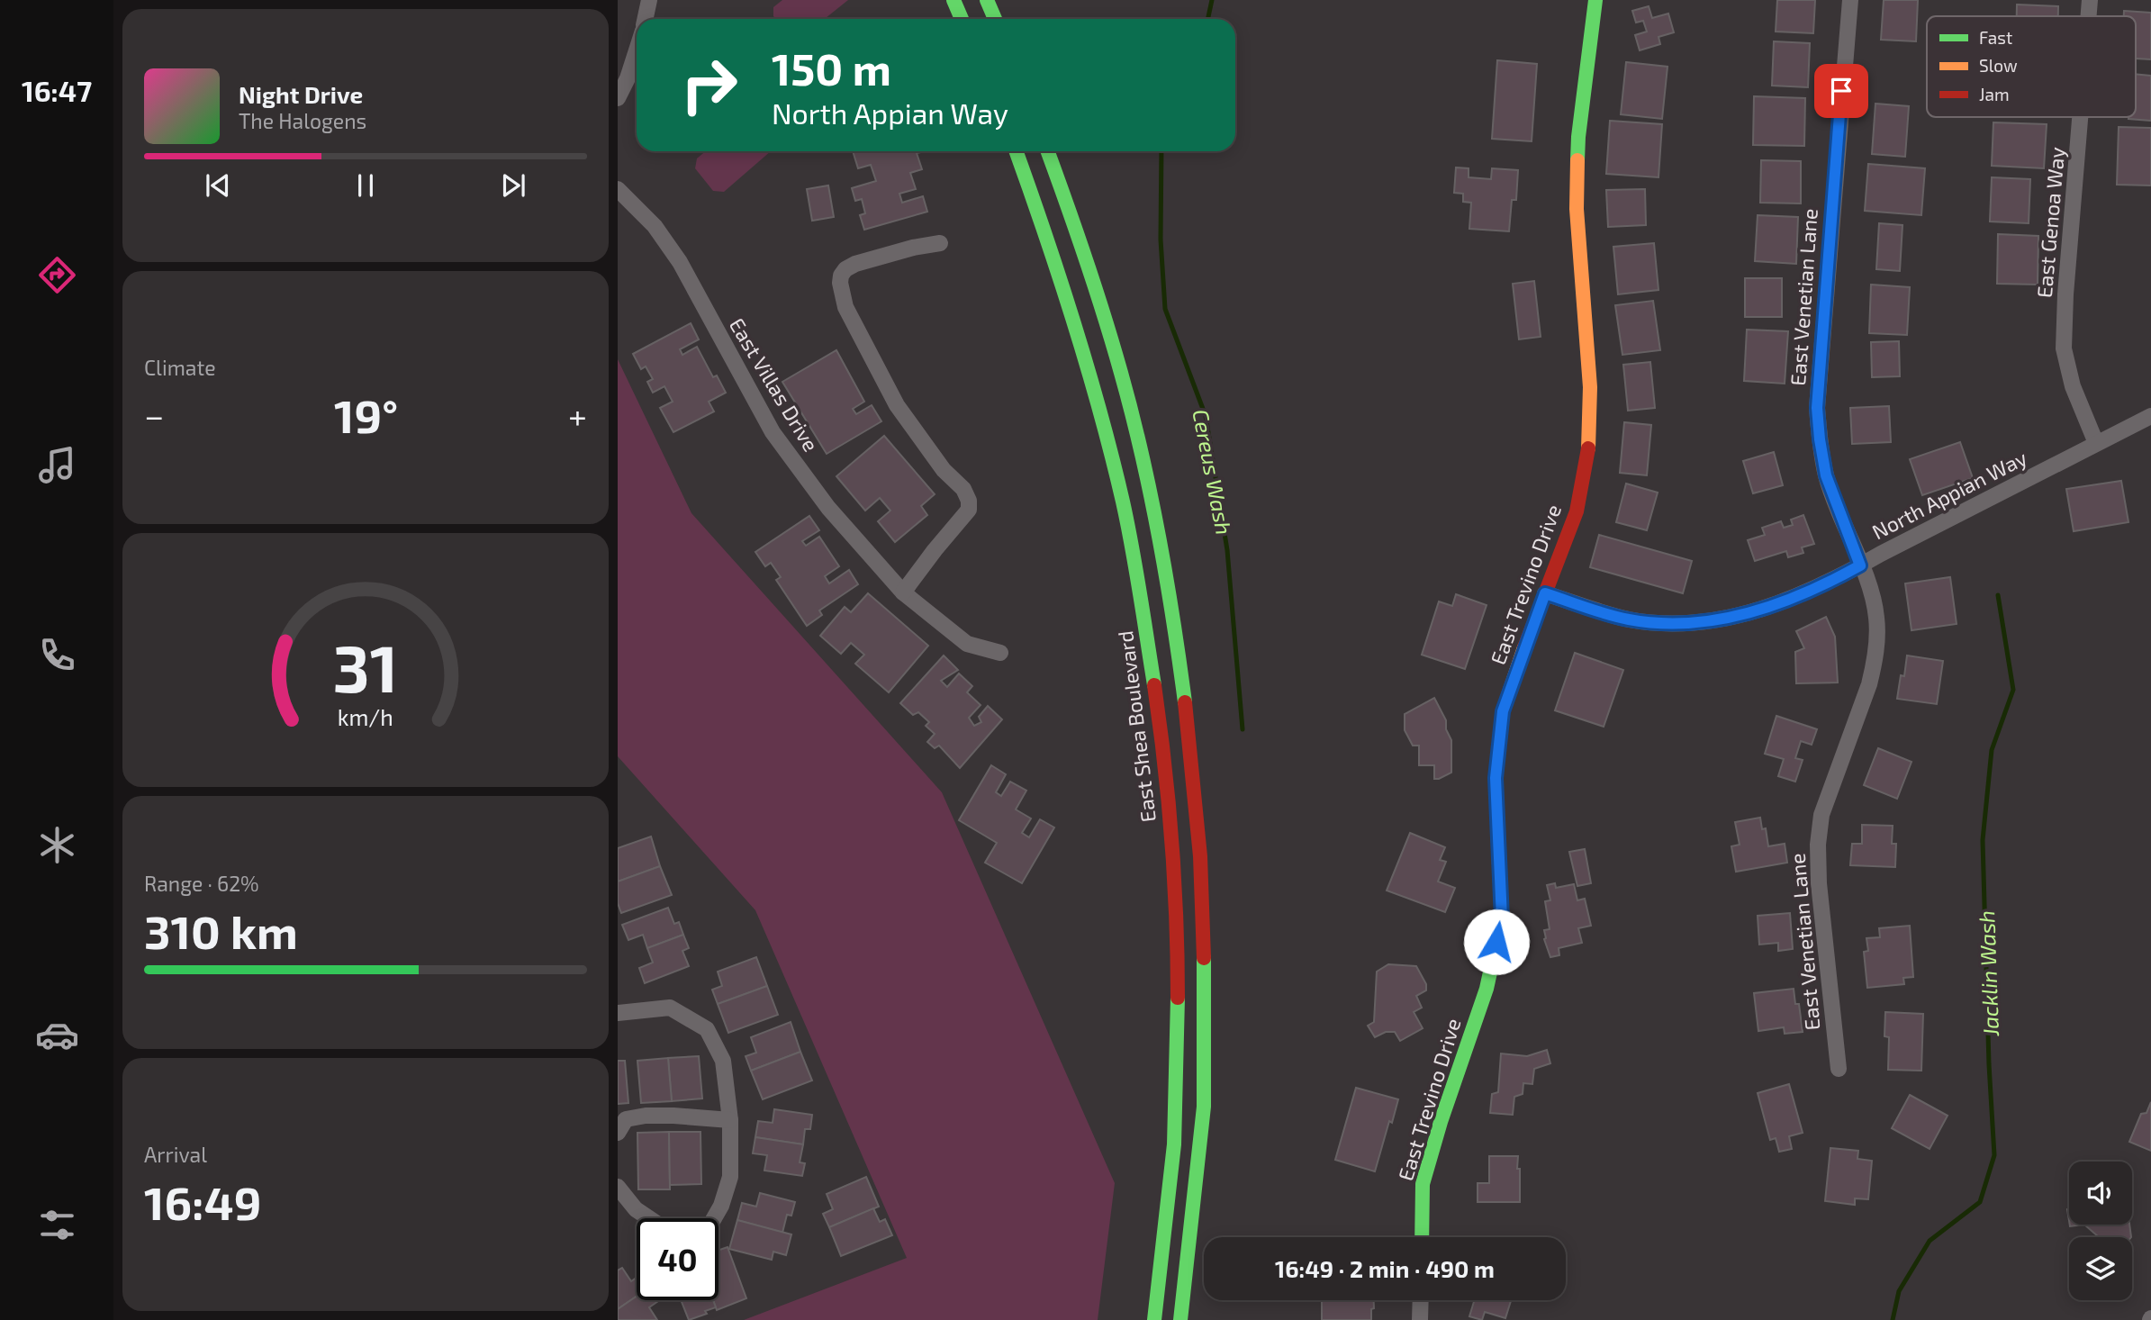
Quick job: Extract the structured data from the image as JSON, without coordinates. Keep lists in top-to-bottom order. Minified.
{"streets":{"main road":["East Trevino Drive","East Shea Boulevard"],"street":["East Genoa Way","East Venetian Lane","East Villas Drive","North Appian Way"]},"crossings":[["East Genoa Way","North Appian Way"],["East Venetian Lane","North Appian Way"],["North Appian Way","East Trevino Drive"]],"water":["Cereus Wash","Jacklin Wash"],"legend":["Fast","Slow","Jam"],"page":{"tabs":"16:47","turn":["150 m","North Appian Way"],"song":["Night Drive","The Halogens"],"tile":["Climate",["Range · 62%","310 km"],["Arrival","16:49"]],"heat":["−","19°","+"],"limit":"40","trip":"16:49 · 2 min · 490 m","gauge":["31","km/h"]}}
